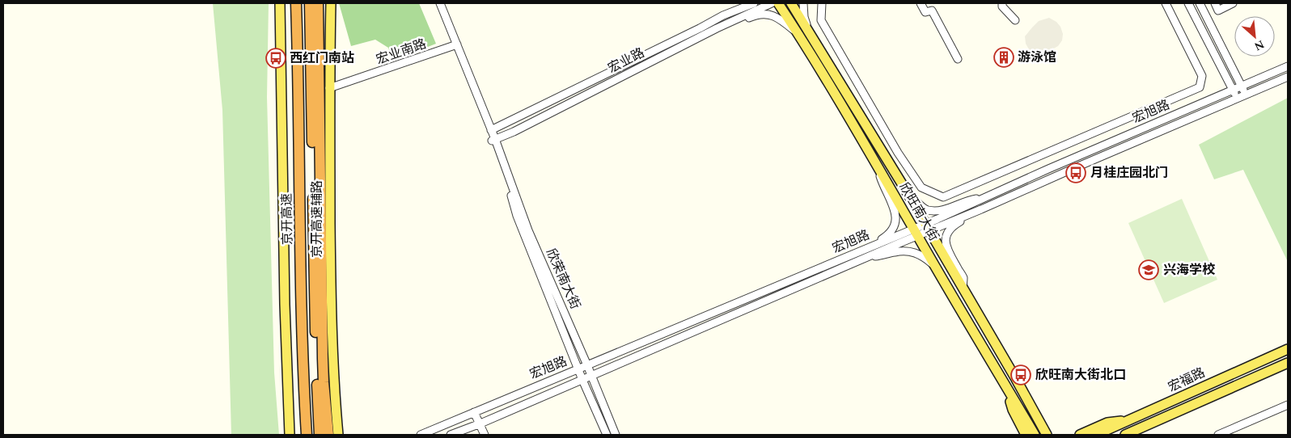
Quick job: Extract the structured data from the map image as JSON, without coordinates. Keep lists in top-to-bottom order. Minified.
{"streets":{"highway":["京开高速"],"main road":["欣旺南大街","京开高速辅路","宏福路"],"street":["宏业南路","宏业路","宏旭路","欣荣南大街"]},"crossings":[["宏业南路","京开高速辅路"],["宏业南路","欣荣南大街"],["宏业路","欣荣南大街"],["宏旭路","欣旺南大街"],["宏旭路","欣荣南大街"]],"places":{"building":["游泳馆"],"bus stop":["西红门南站","月桂庄园北门","欣旺南大街北口"],"school or university":["兴海学校"]},"north":"bottom right"}
